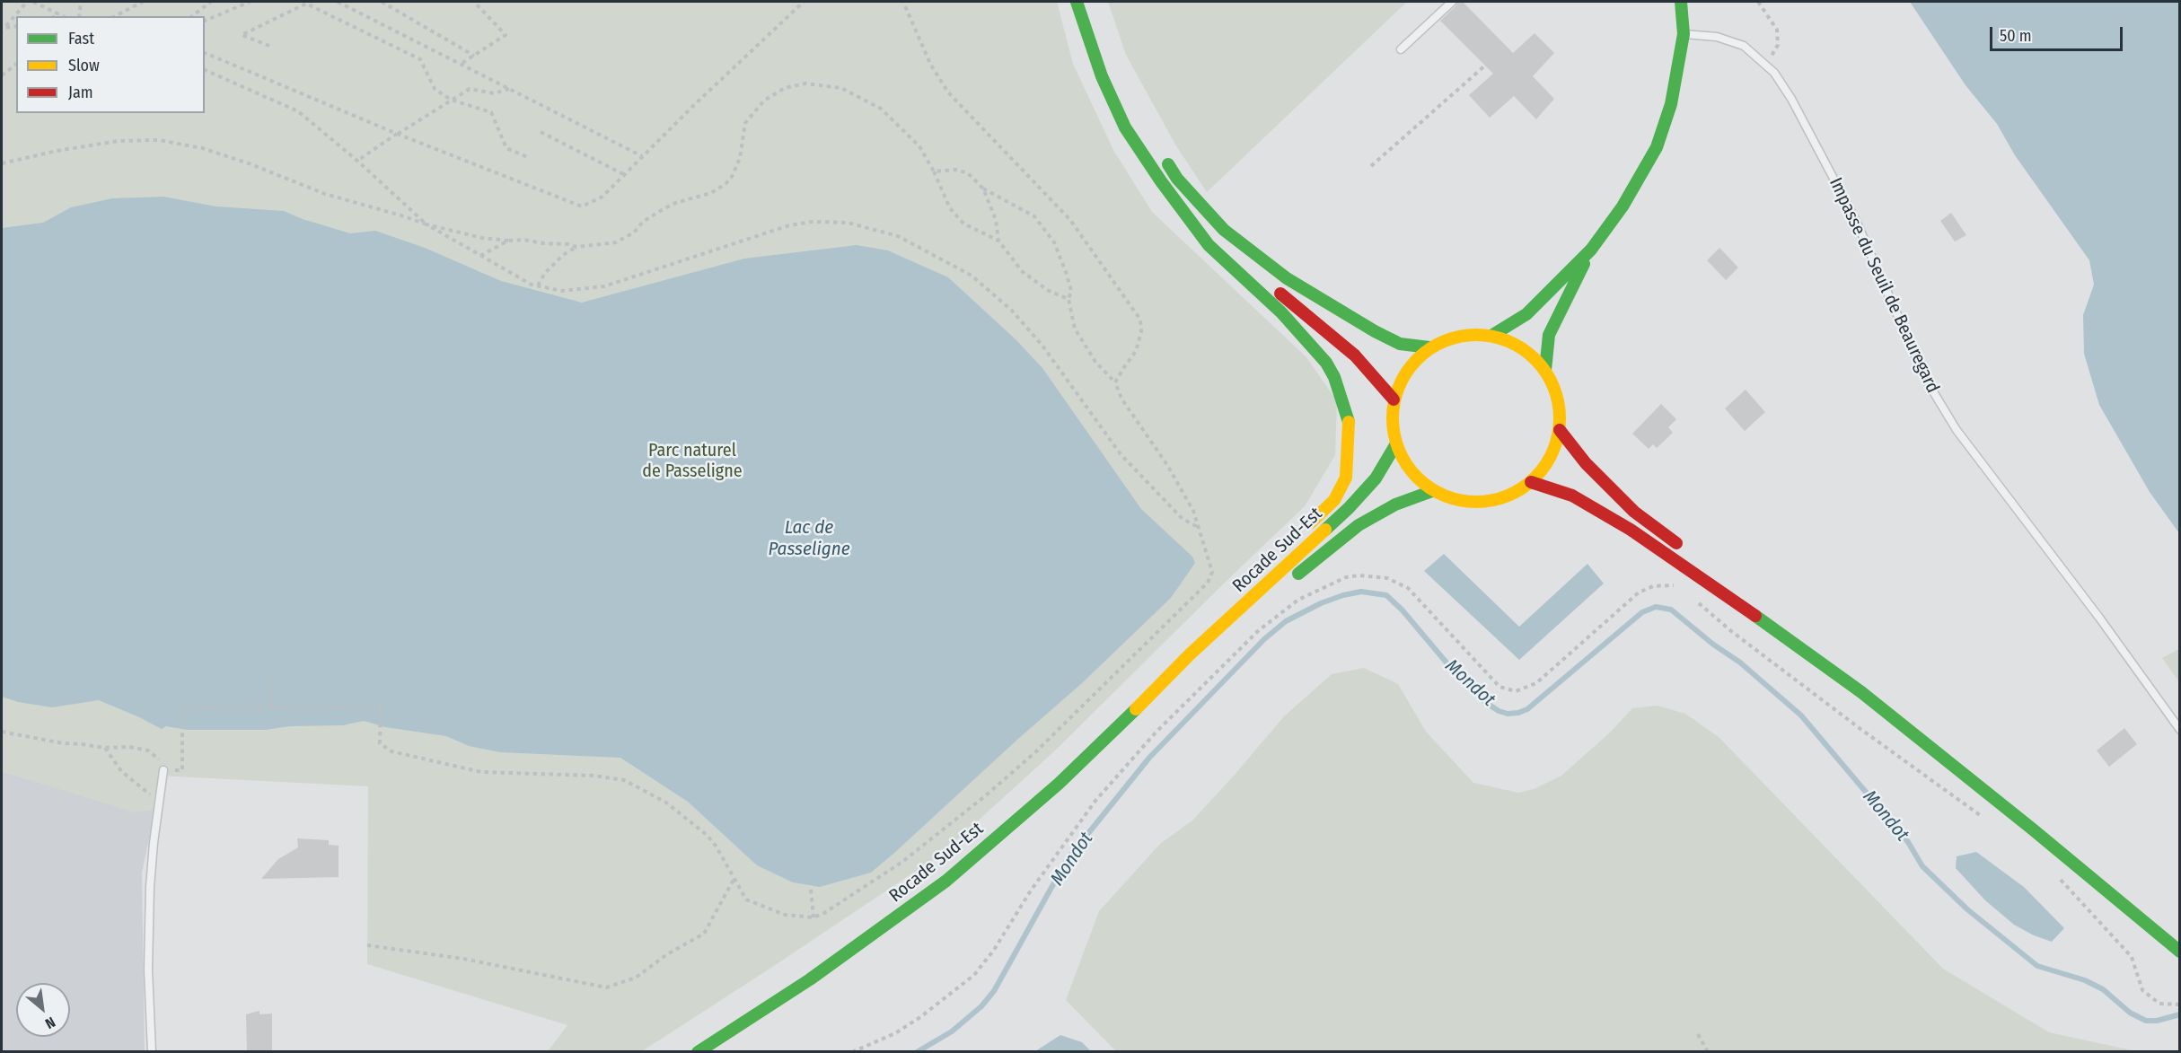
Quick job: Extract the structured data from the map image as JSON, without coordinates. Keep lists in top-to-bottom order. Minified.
{"streets":{"main road":["Rocade Sud-Est"],"lane":["Impasse du Seuil de Beauregard"]},"water":["Lac de Passeligne","Mondot"],"parks":["Parc naturel de Passeligne"],"legend":["Fast","Slow","Jam"],"scale_bar":"50 m","north":"bottom right"}
